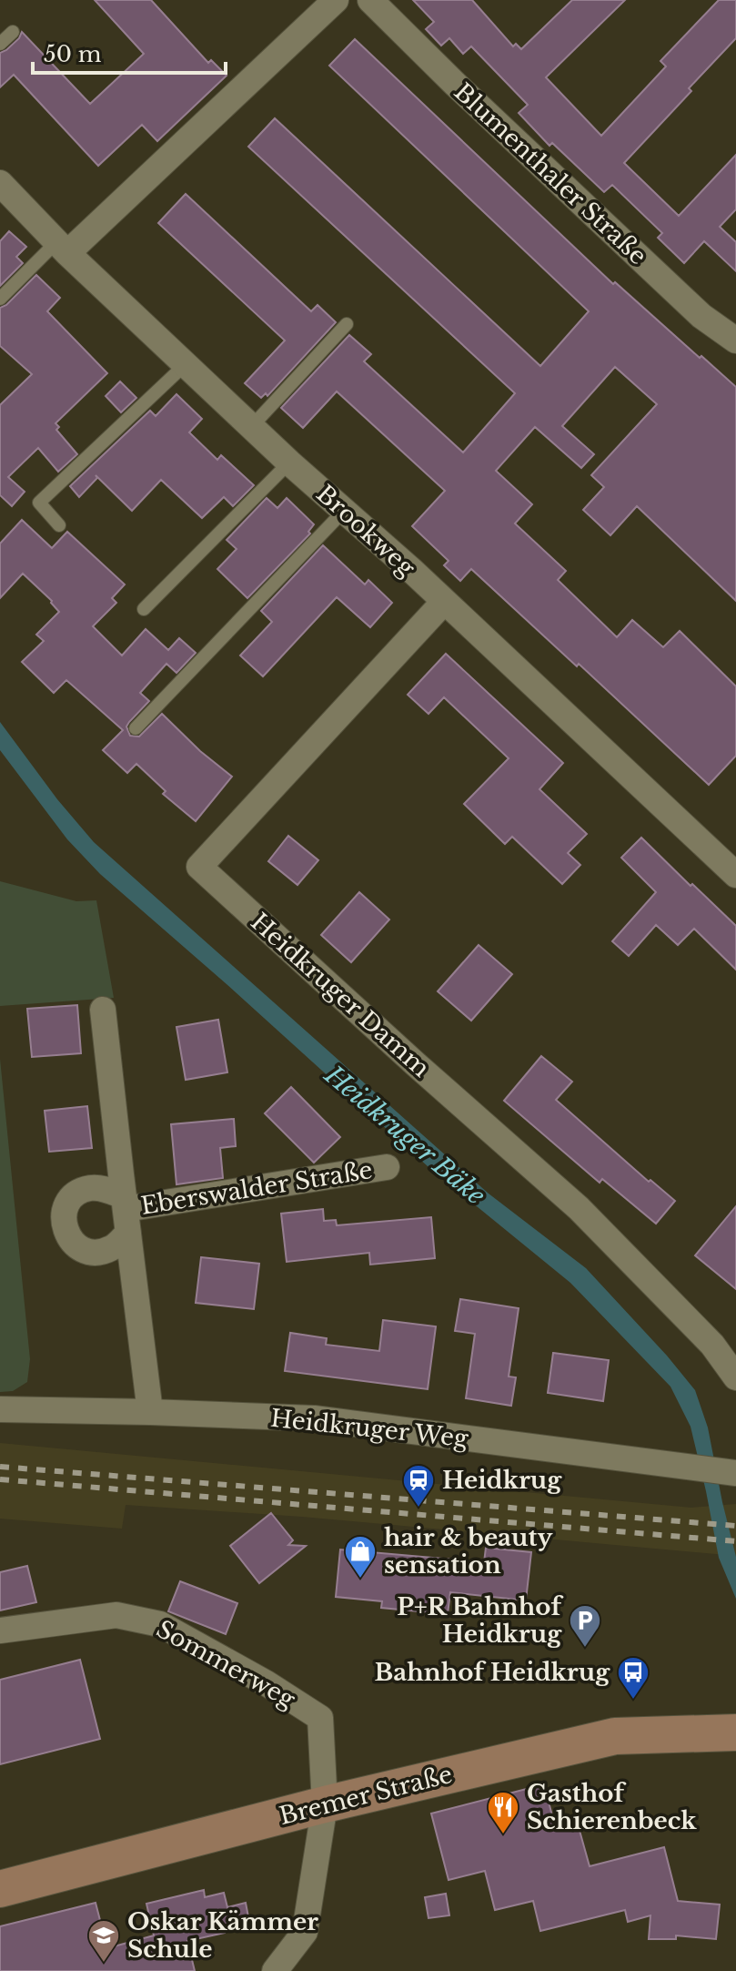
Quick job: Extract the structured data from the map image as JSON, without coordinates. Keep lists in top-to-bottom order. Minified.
{"streets":{"main road":["Bremer Straße"],"street":["Blumenthaler Straße","Brookweg","Heidkruger Damm","Eberswalder Straße","Heidkruger Weg","Sommerweg"]},"crossings":[["Brookweg","Heidkruger Damm"],["Eberswalder Straße","Heidkruger Weg"],["Sommerweg","Bremer Straße"]],"water":["Heidkruger Bäke"],"places":{"station":["Heidkrug"],"shop":["hair & beauty sensation"],"parking":["P+R Bahnhof Heidkrug"],"bus stop":["Bahnhof Heidkrug"],"restaurant":["Gasthof Schierenbeck"],"school or university":["Oskar Kämmer Schule"]},"scale_bar":"50 m"}
